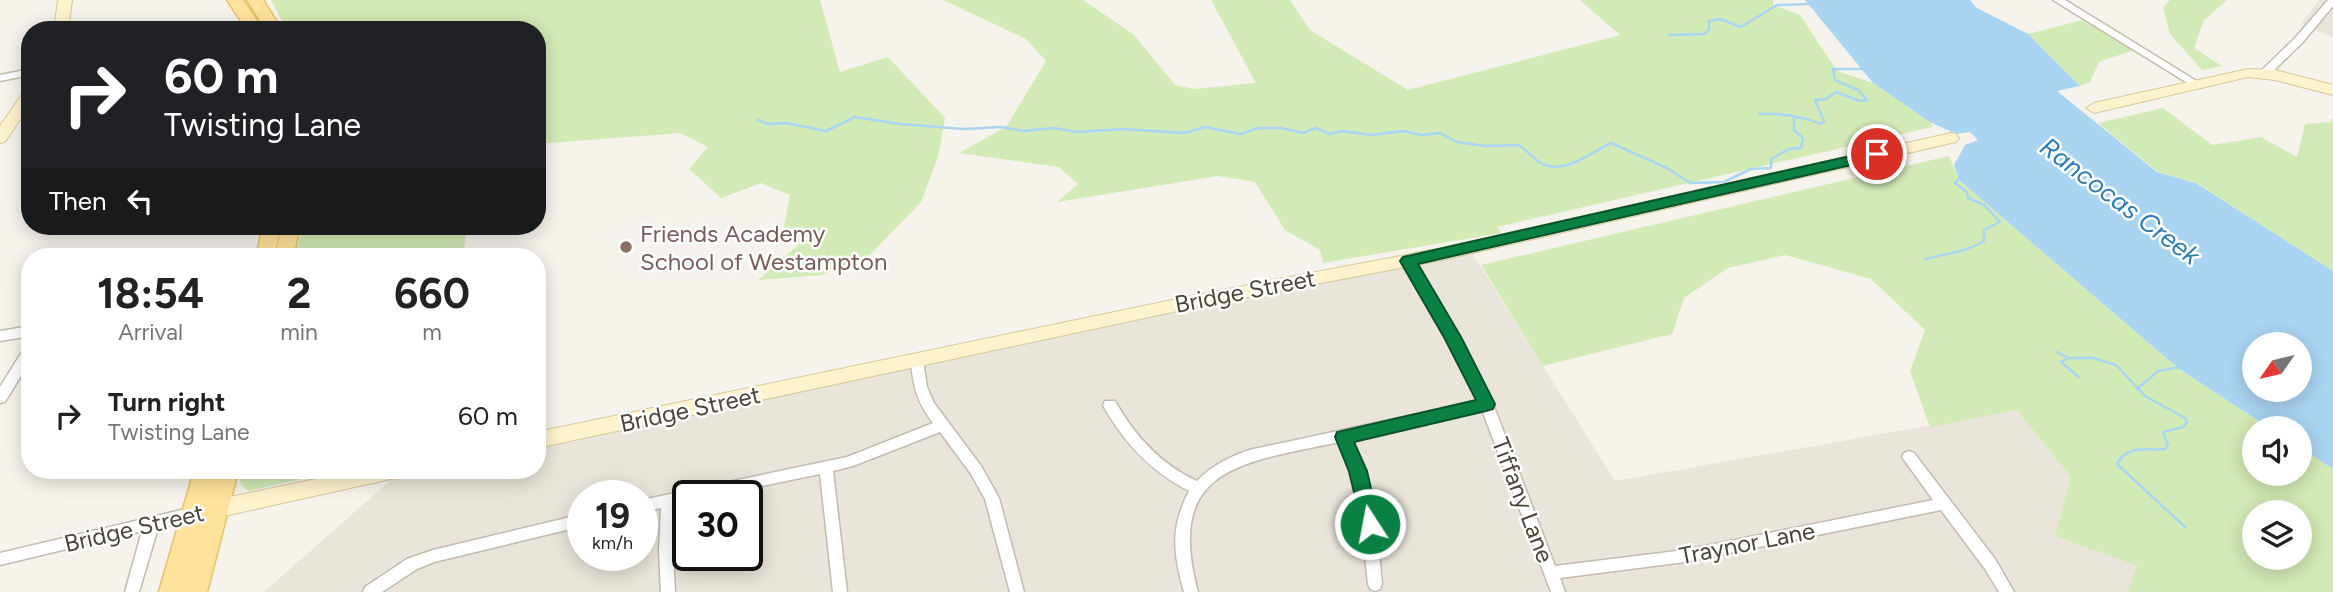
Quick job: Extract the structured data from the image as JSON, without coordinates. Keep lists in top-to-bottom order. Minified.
{"streets":{"main road":["Bridge Street"],"street":["Tiffany Lane","Traynor Lane"]},"crossings":[["Bridge Street","Tiffany Lane"],["Tiffany Lane","Traynor Lane"]],"water":["Rancocas Creek"],"places":["Friends Academy School of Westampton"],"north":"bottom left","page":{"turn":["60 m","Twisting Lane"],"then":"Then","eta":["18:54","Arrival","2","min","660","m"],"list":[{"name":"Turn right","note":"Twisting Lane","value":"60 m"}],"speed":"19 km/h","limit":"30"}}
